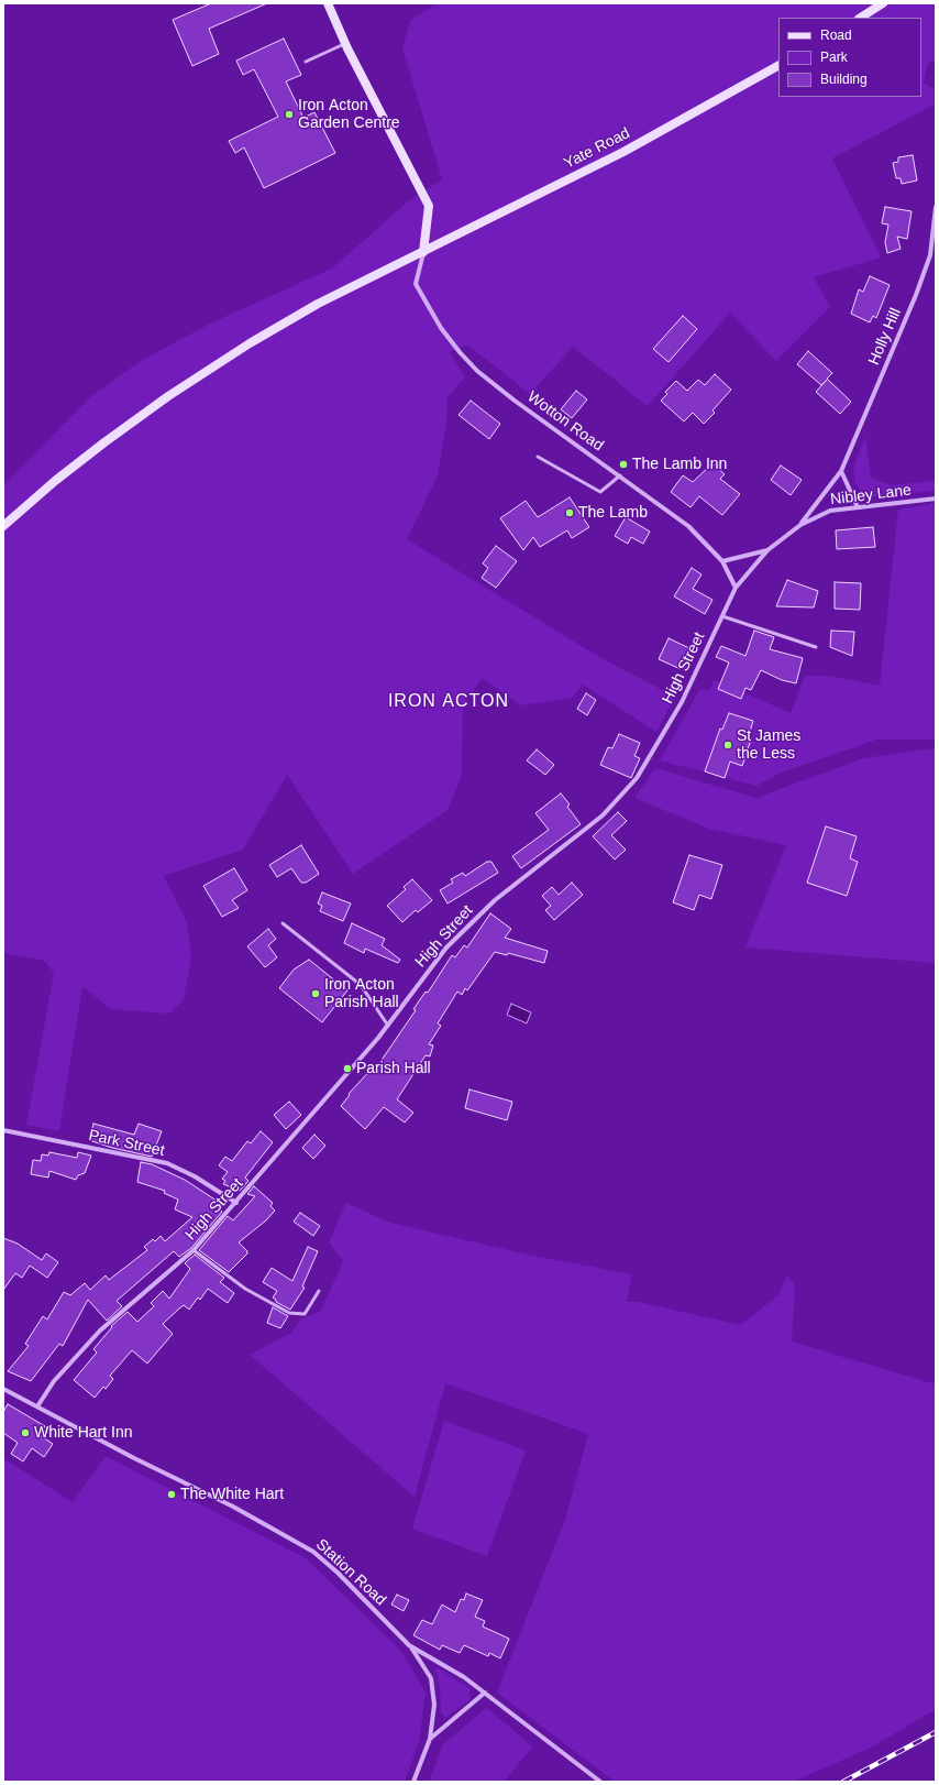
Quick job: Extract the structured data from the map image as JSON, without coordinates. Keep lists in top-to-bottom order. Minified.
{"streets":{"main road":["Yate Road"],"street":["Holly Hill","Wotton Road","Nibley Lane","High Street","Park Street","Station Road"]},"crossings":[["Yate Road","Wotton Road"],["Holly Hill","Nibley Lane"],["Wotton Road","Nibley Lane"],["Wotton Road","High Street"],["Nibley Lane","High Street"],["High Street","Park Street"],["High Street","Station Road"]],"districts":["IRON ACTON"],"places":["Iron Acton Garden Centre","The Lamb Inn","The Lamb","St James the Less","Iron Acton Parish Hall","Parish Hall","White Hart Inn","The White Hart"],"legend":["Road","Park","Building"]}
